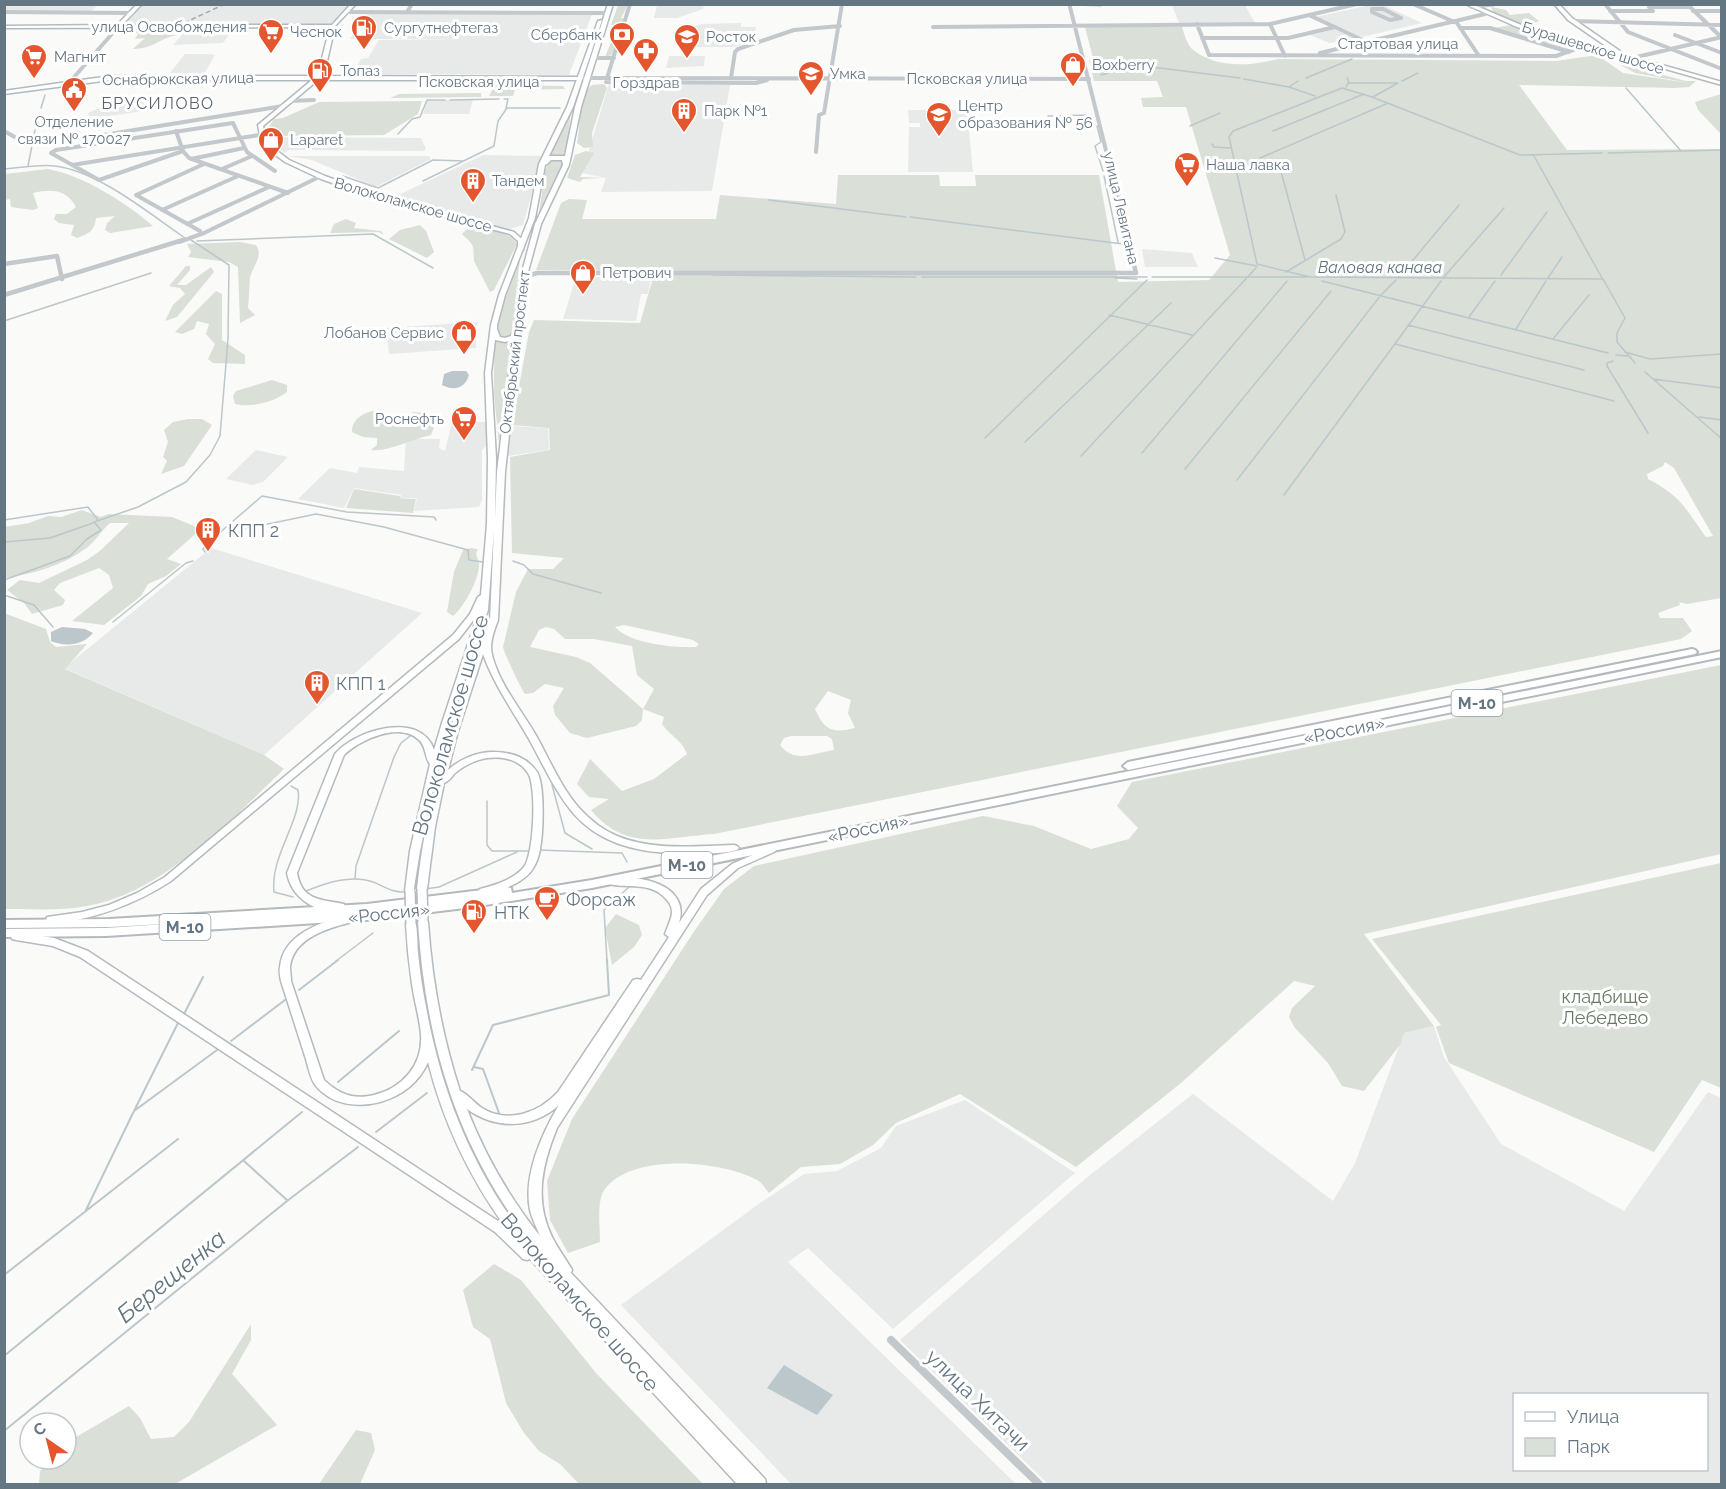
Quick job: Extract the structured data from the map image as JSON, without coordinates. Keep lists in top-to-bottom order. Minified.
{"streets":{"highway":["М-10","«Россия»"],"main road":["улица Освобождения","Бурашевское шоссе","Оснабрюкская улица","Псковская улица","Волоколамское шоссе","Октябрьский проспект"],"street":["Стартовая улица","улица Левитана","улица Хитачи"]},"crossings":[["Стартовая улица","Бурашевское шоссе"],["Оснабрюкская улица","Псковская улица"],["Псковская улица","улица Левитана"],["Псковская улица","Октябрьский проспект"],["Волоколамское шоссе","Октябрьский проспект"]],"districts":["БРУСИЛОВО"],"water":["Валовая канава","Берещенка"],"parks":["кладбище Лебедево"],"places":{"fuel station":["Сургутнефтегаз","Топаз","НТК"],"supermarket":["Чеснок","Магнит","Наша лавка","Роснефть"],"bank":["Сбербанк"],"school or university":["Росток","Умка","Центр образования № 56"],"pharmacy":["Горздрав"],"shop":["Boxberry","Laparet","Петрович","Лобанов Сервис"],"public building":["Отделение связи № 170027"],"building":["Парк №1","Тандем","КПП 2","КПП 1"],"cafe":["Форсаж"]},"legend":["Улица","Парк"],"north":"top left"}
